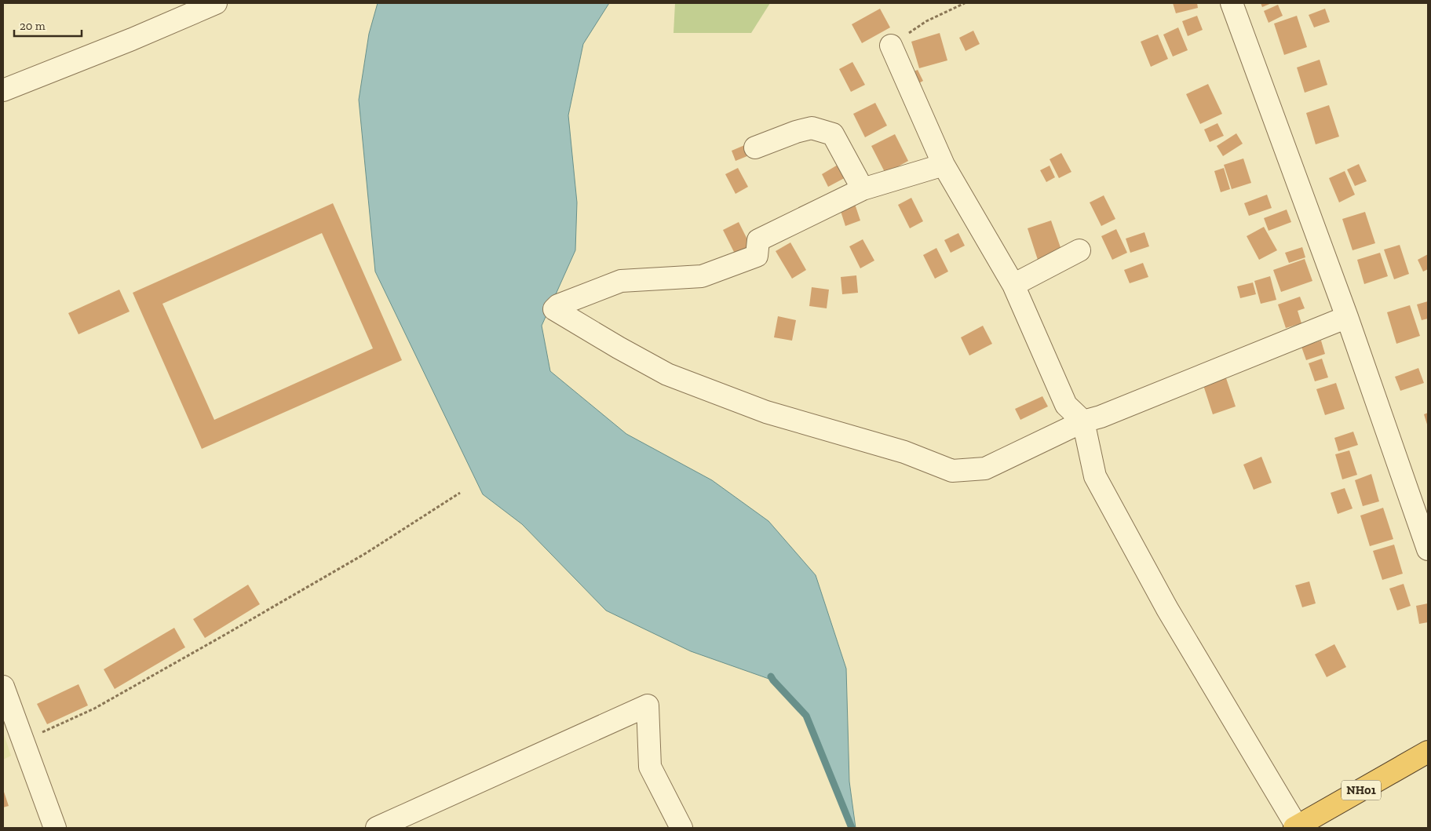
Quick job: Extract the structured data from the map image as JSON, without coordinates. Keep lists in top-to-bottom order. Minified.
{"streets":{"highway":["NH01"]},"scale_bar":"20 m"}
